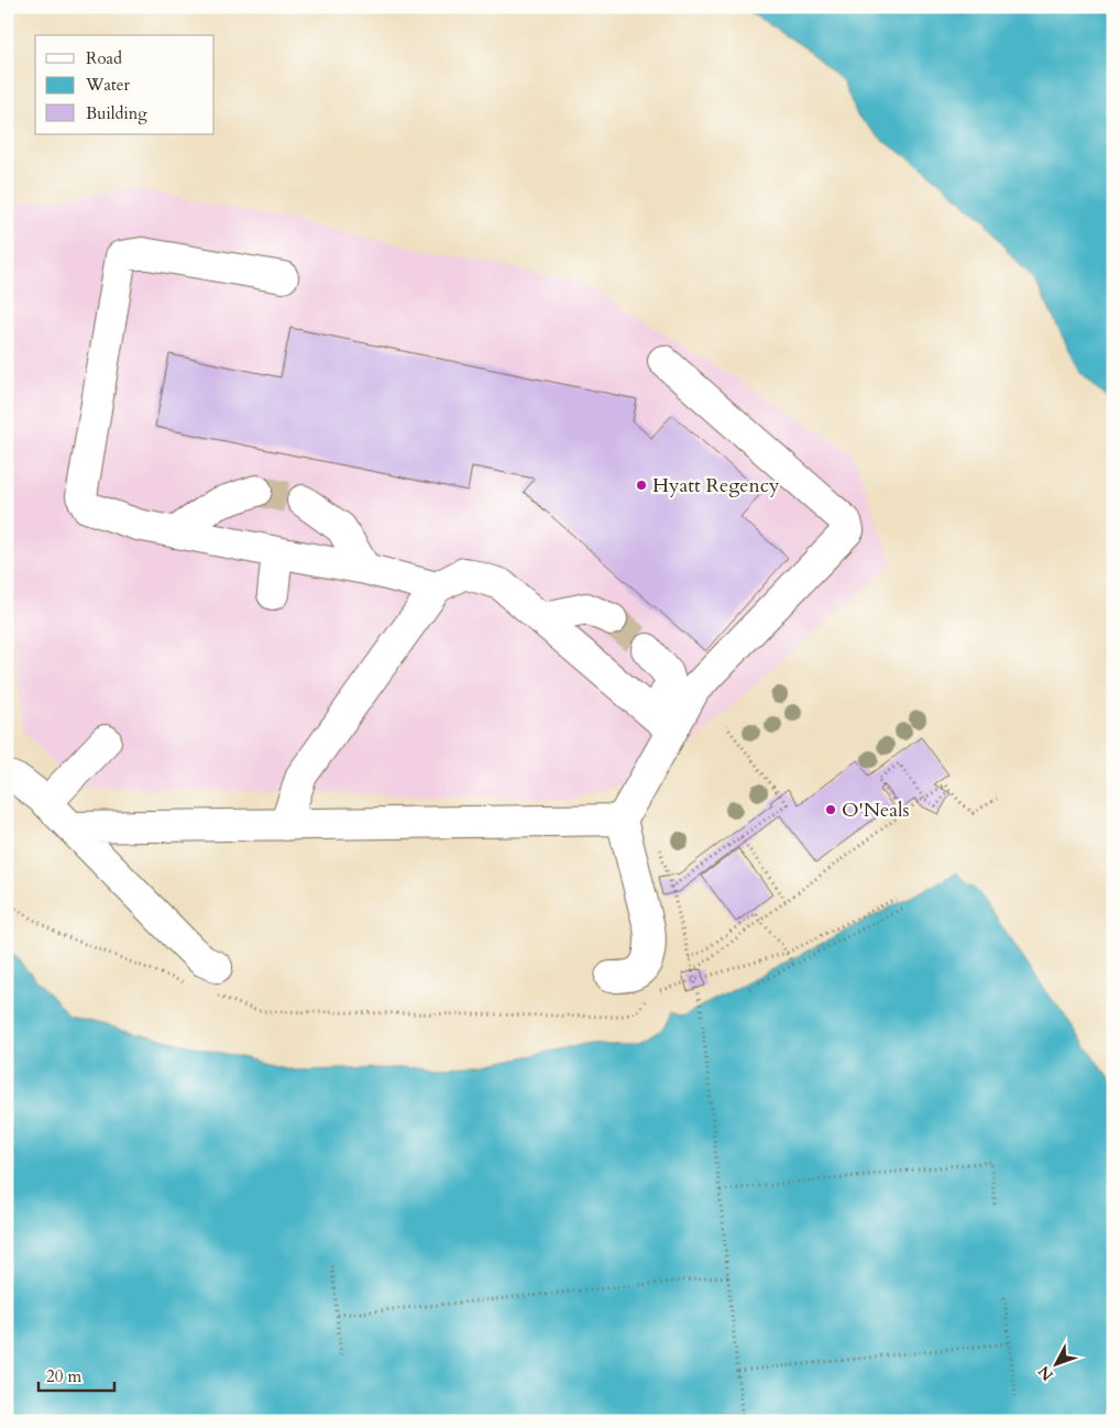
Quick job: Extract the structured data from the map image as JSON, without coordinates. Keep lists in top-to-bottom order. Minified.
{"places":["Hyatt Regency","O'Neals"],"legend":["Road","Water","Building"],"scale_bar":"20 m","north":"bottom left"}
